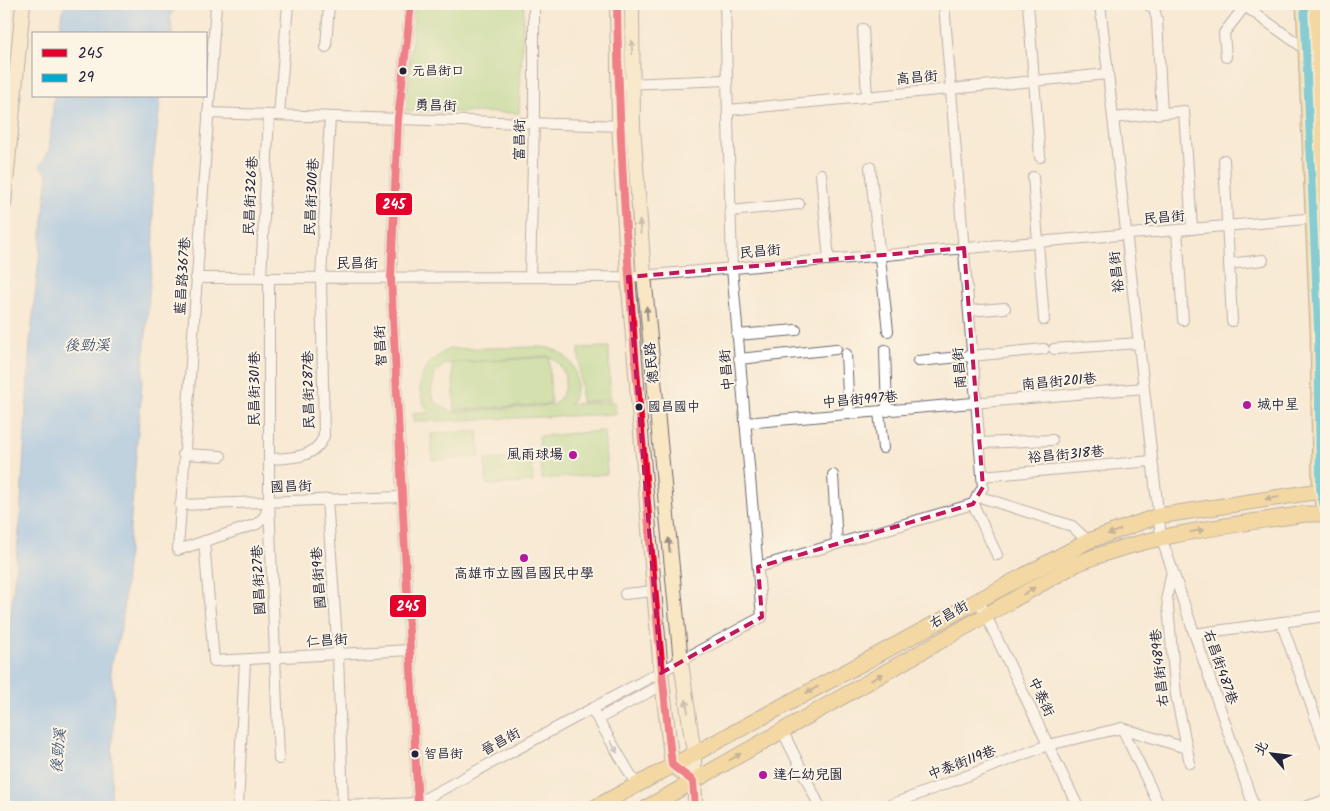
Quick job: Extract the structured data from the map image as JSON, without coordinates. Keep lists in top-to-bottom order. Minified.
{"streets":{"main road":["右昌街"],"street":["高昌街","勇昌街","富昌街","民昌街326巷","民昌街300巷","民昌街","裕昌街","藍昌路367巷","智昌街","德民路","南昌街","中昌街","南昌街201巷","民昌街301巷","民昌街287巷","中昌街997巷","裕昌街318巷","國昌街","國昌街9巷","國昌街27巷","仁昌街","右昌街487巷","右昌街489巷","中泰街","晉昌街","中泰街119巷"]},"crossings":[["高昌街","裕昌街"],["高昌街","南昌街"],["高昌街","中昌街"],["勇昌街","富昌街"],["勇昌街","民昌街326巷"],["勇昌街","民昌街300巷"],["勇昌街","藍昌路367巷"],["勇昌街","智昌街"],["勇昌街","德民路"],["富昌街","民昌街"],["民昌街326巷","民昌街"],["民昌街326巷","民昌街301巷"],["民昌街300巷","民昌街"],["民昌街300巷","民昌街287巷"],["民昌街","裕昌街"],["民昌街","藍昌路367巷"],["民昌街","智昌街"],["民昌街","德民路"],["民昌街","南昌街"],["民昌街","中昌街"],["民昌街","民昌街301巷"],["民昌街","民昌街287巷"],["裕昌街","南昌街201巷"],["裕昌街","裕昌街318巷"],["裕昌街","右昌街"],["裕昌街","右昌街487巷"],["藍昌路367巷","國昌街"],["藍昌路367巷","仁昌街"],["智昌街","國昌街"],["智昌街","仁昌街"],["智昌街","晉昌街"],["德民路","中昌街"],["德民路","右昌街"],["德民路","晉昌街"],["南昌街","南昌街201巷"],["南昌街","中昌街997巷"],["南昌街","裕昌街318巷"],["中昌街","中昌街997巷"],["中昌街","晉昌街"],["南昌街201巷","中昌街997巷"],["民昌街301巷","民昌街287巷"],["民昌街301巷","國昌街"],["民昌街301巷","國昌街27巷"],["國昌街","國昌街9巷"],["國昌街","國昌街27巷"],["國昌街9巷","仁昌街"],["國昌街9巷","晉昌街"],["國昌街27巷","仁昌街"],["右昌街","右昌街487巷"],["右昌街","中泰街"],["右昌街487巷","右昌街489巷"],["中泰街","中泰街119巷"]],"water":["後勁溪"],"places":["元昌街口","城中星","國昌國中","風雨球場","高雄市立國昌國民中學","智昌街","達仁幼兒園"],"lines":["transit line 245","transit line 29"],"legend":["245","29"],"north":"top left"}
